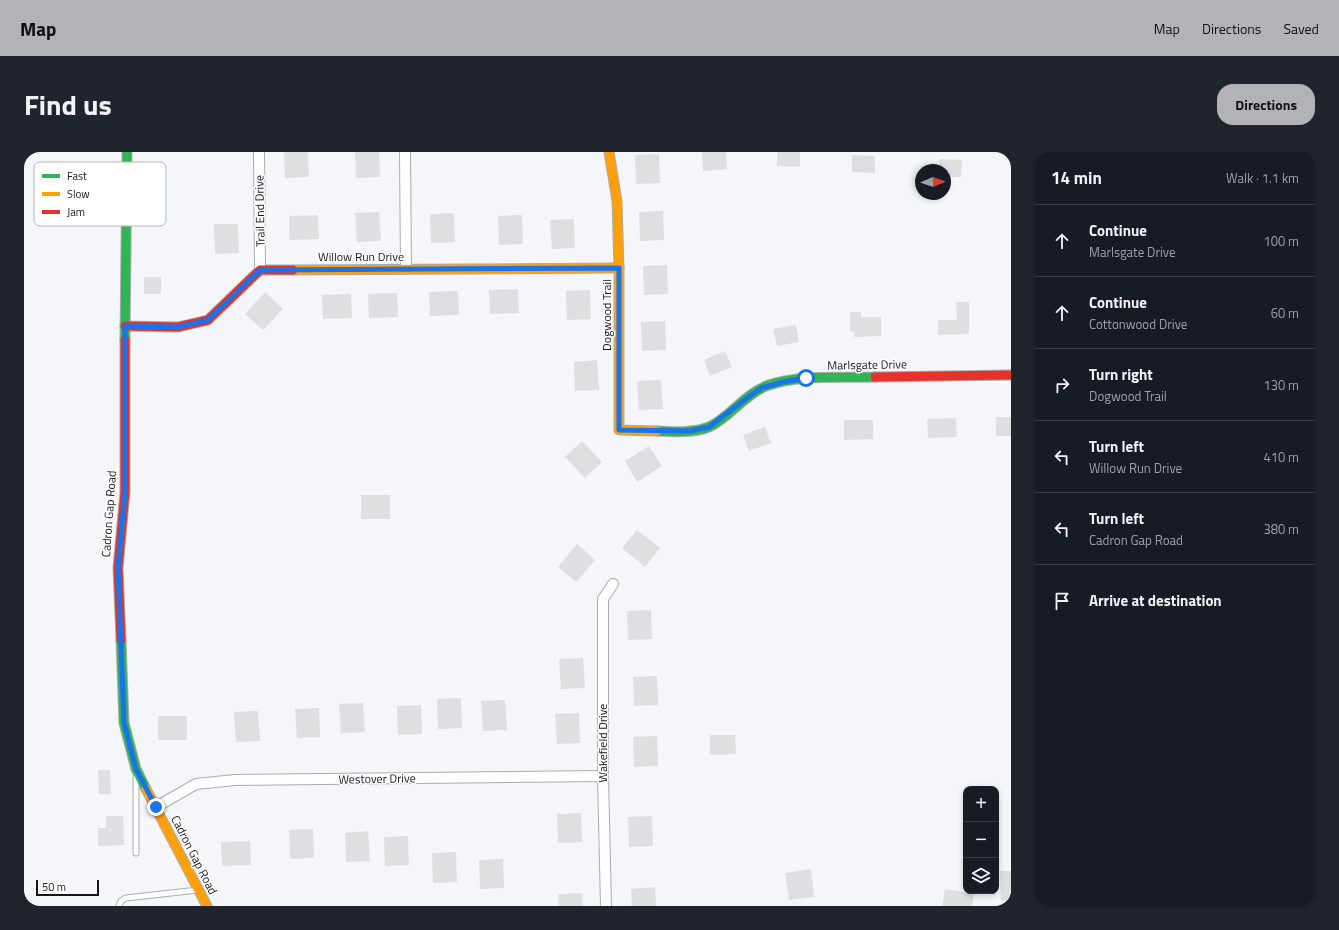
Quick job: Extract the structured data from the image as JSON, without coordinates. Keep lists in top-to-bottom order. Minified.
{"streets":{"street":["Trail End Drive","Willow Run Drive","Dogwood Trail","Marlsgate Drive","Cadron Gap Road","Wakefield Drive","Westover Drive"]},"crossings":[["Trail End Drive","Willow Run Drive"],["Willow Run Drive","Dogwood Trail"],["Dogwood Trail","Marlsgate Drive"],["Cadron Gap Road","Westover Drive"],["Wakefield Drive","Westover Drive"]],"legend":["Fast","Slow","Jam"],"scale_bar":"50 m","north":"right","page":{"header":"Map","nav":["Map","Directions","Saved"],"title":"Find us","buttons":"Directions","heading":["14 min","Walk · 1.1 km"],"list":[["Continue","Marlsgate Drive","100 m"],["Continue","Cottonwood Drive","60 m"],["Turn right","Dogwood Trail","130 m"],["Turn left","Willow Run Drive","410 m"],["Turn left","Cadron Gap Road","380 m"],"Arrive at destination"],"map_buttons":["+","−"],"scale":"50 m"}}
